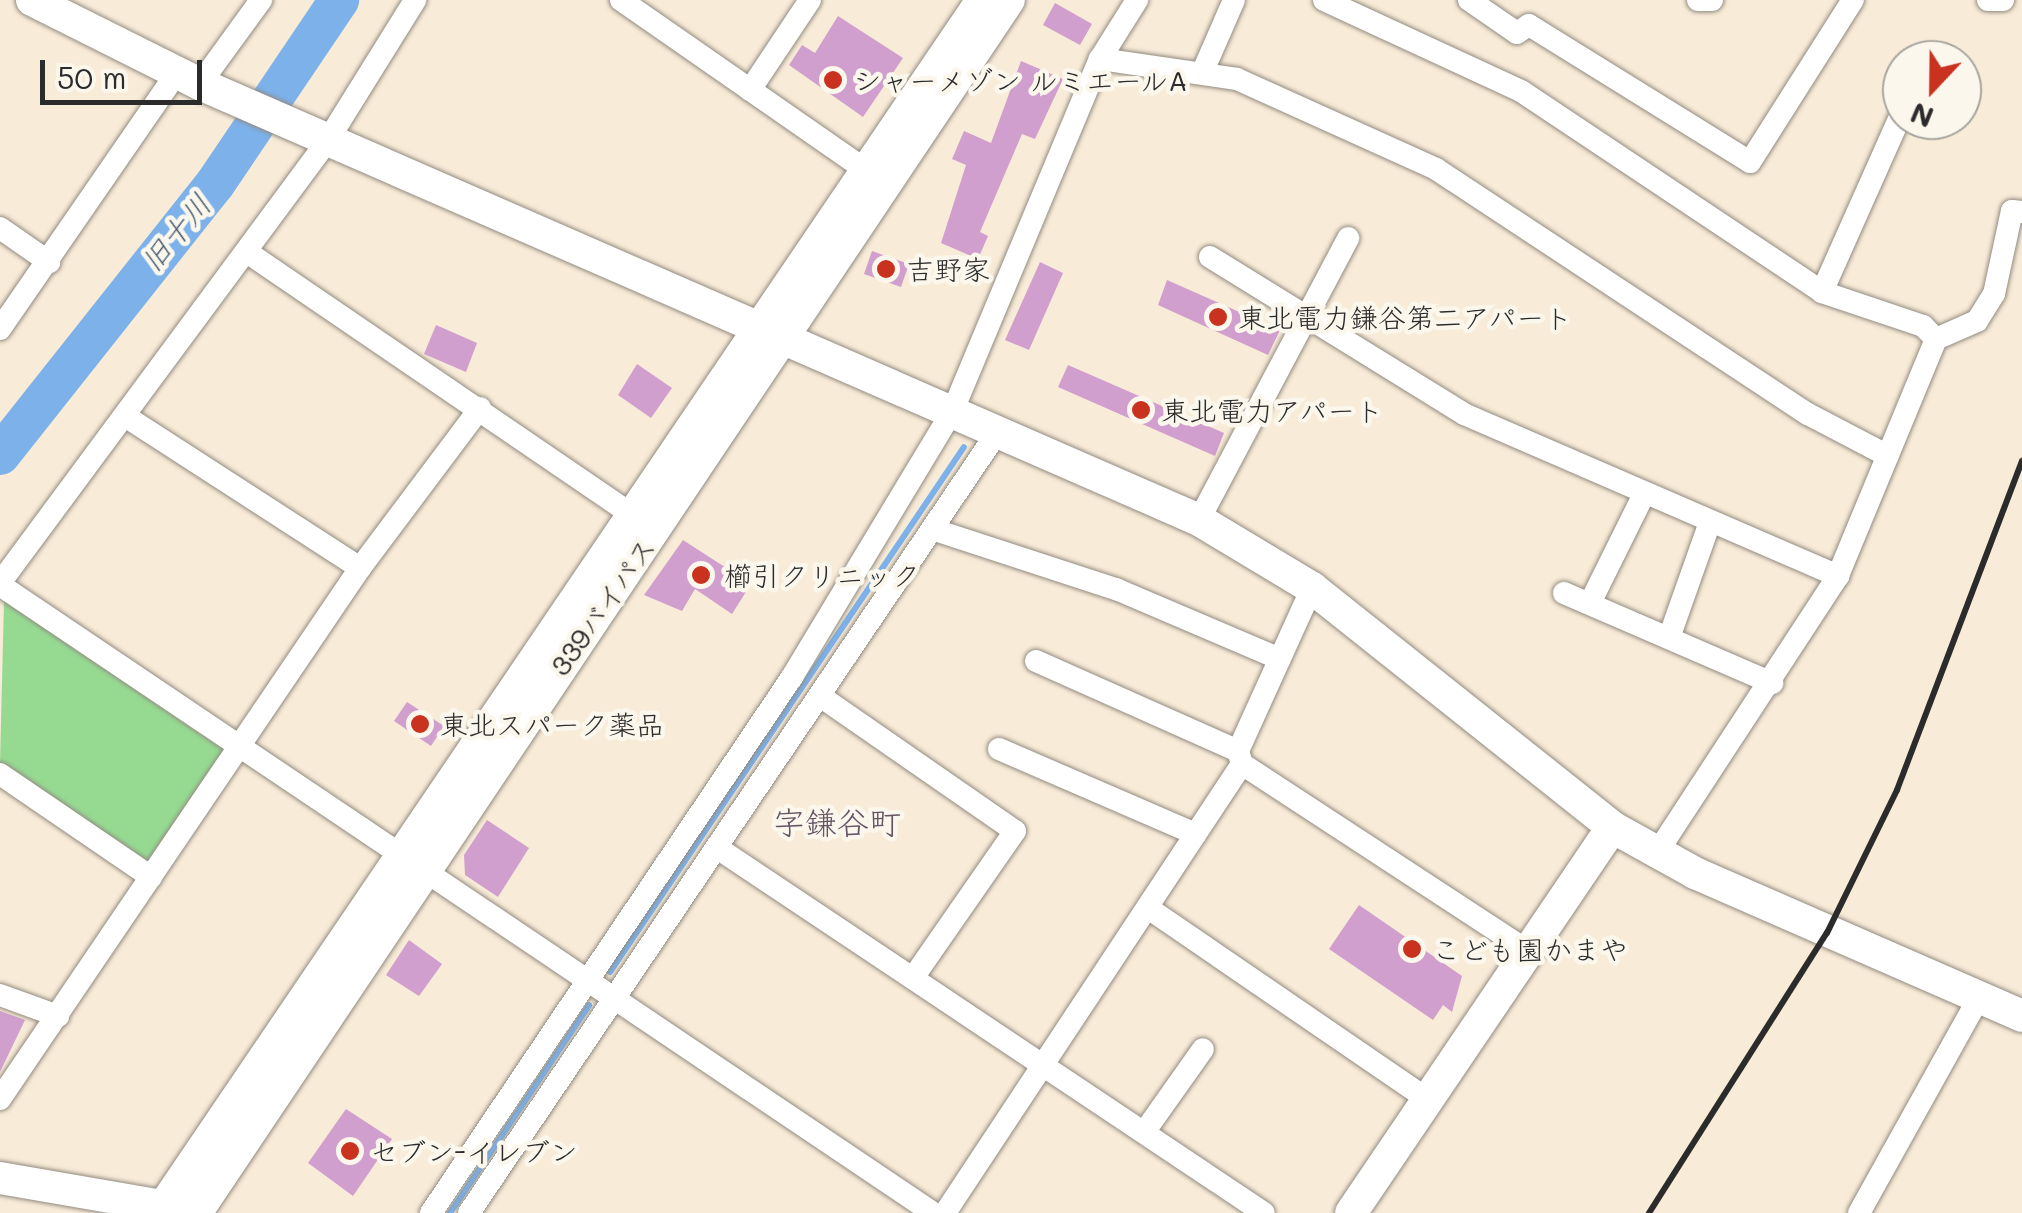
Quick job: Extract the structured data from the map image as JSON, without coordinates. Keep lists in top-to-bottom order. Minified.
{"streets":{"street":["339バイパス"]},"districts":["字鎌谷町"],"water":["旧十川"],"places":["シャーメゾン ルミエールA","吉野家","東北電力鎌谷第二アパート","東北電力アパート","櫛引クリニック","東北スパーク薬品","こども園かまや","セブン-イレブン"],"scale_bar":"50 m","north":"bottom"}
